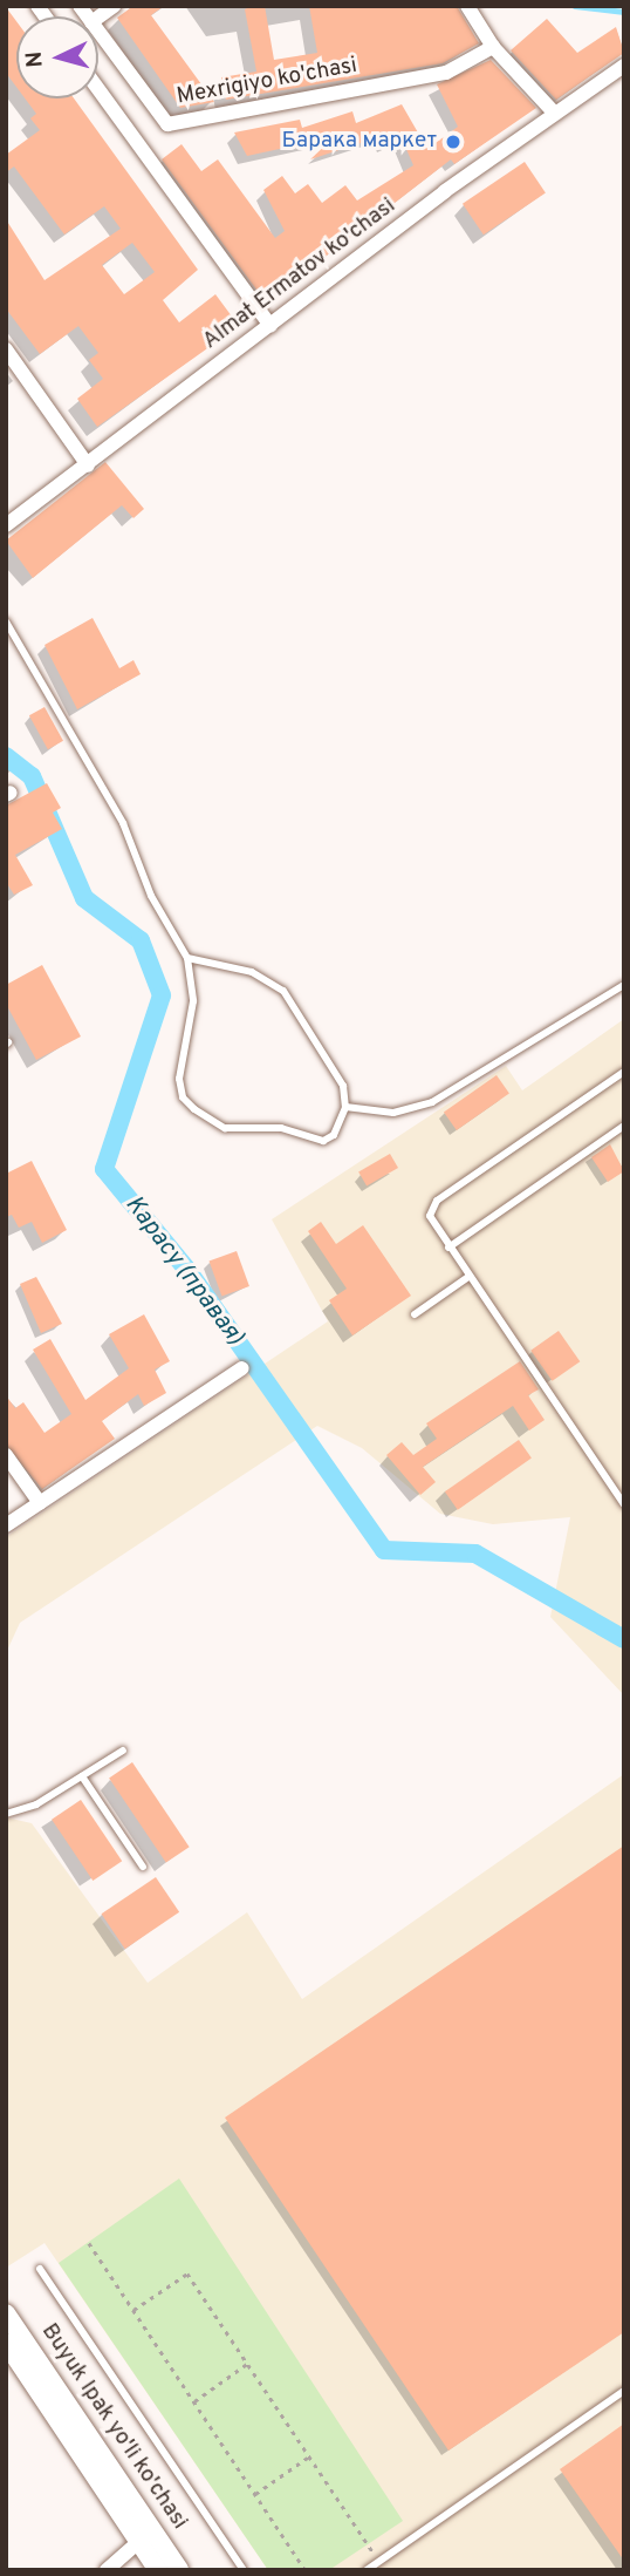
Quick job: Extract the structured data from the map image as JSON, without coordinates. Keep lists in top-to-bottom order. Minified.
{"streets":{"street":["Mexrigiyo ko'chasi","Almat Ermatov ko'chasi","Buyuk Ipak yo'li ko'chasi"]},"water":["Карасу (правая)"],"places":["Барака маркет"],"north":"left"}
